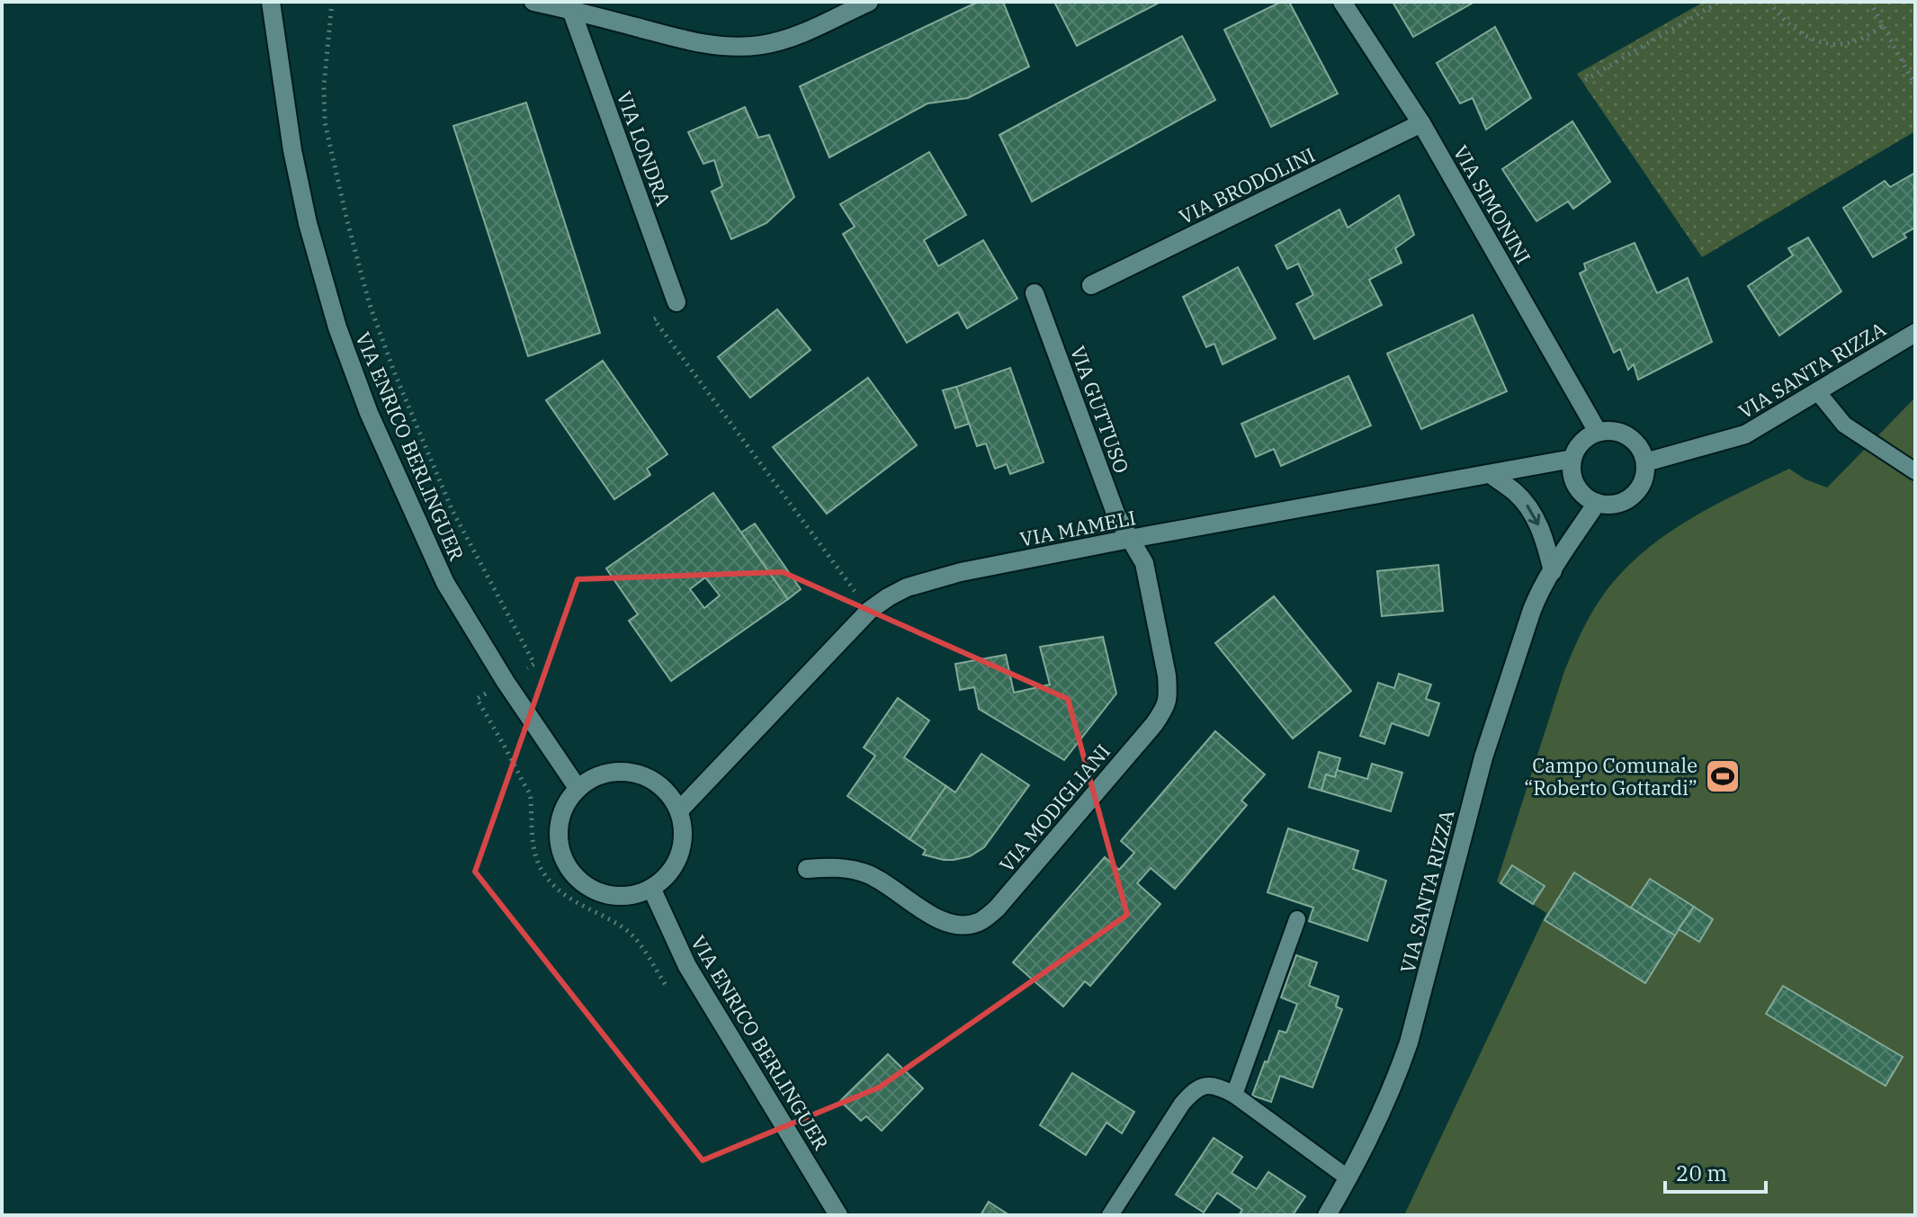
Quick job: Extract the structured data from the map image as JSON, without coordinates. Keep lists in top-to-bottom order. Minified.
{"streets":{"street":["VIA LONDRA","VIA BRODOLINI","VIA SIMONINI","VIA SANTA RIZZA","VIA GUTTUSO","VIA ENRICO BERLINGUER","VIA MAMELI","VIA MODIGLIANI"]},"crossings":[["VIA BRODOLINI","VIA SIMONINI"],["VIA SIMONINI","VIA SANTA RIZZA"],["VIA SIMONINI","VIA MAMELI"],["VIA SANTA RIZZA","VIA MAMELI"],["VIA GUTTUSO","VIA MAMELI"],["VIA GUTTUSO","VIA MODIGLIANI"],["VIA ENRICO BERLINGUER","VIA MAMELI"],["VIA MAMELI","VIA MODIGLIANI"]],"places":{"sports":["Campo Comunale “Roberto Gottardi”"]},"scale_bar":"20 m"}
